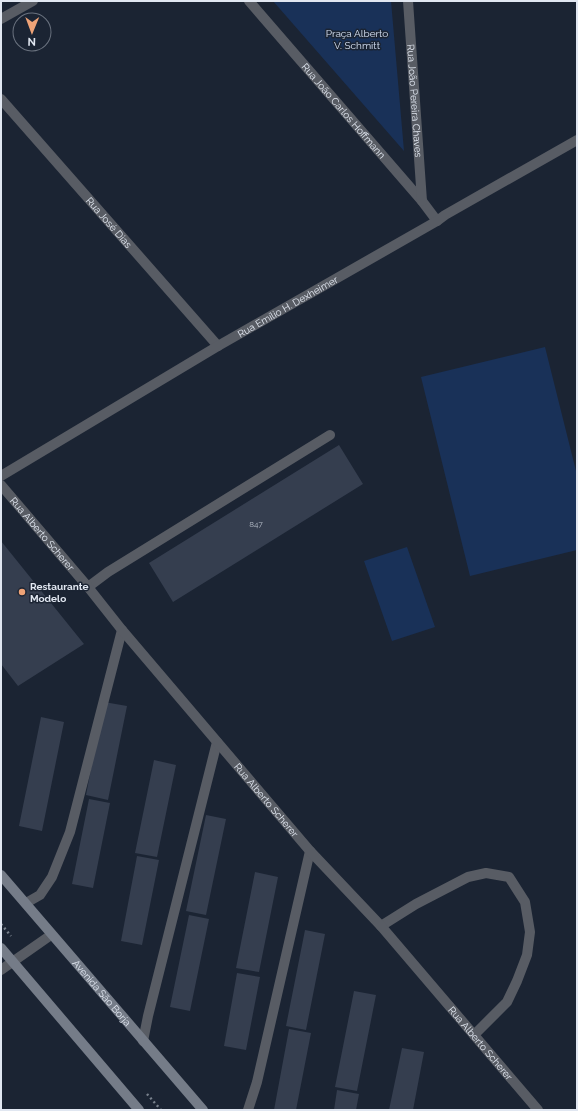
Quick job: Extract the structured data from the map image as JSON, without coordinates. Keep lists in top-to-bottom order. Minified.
{"streets":{"main road":["Avenida São Borja"],"street":["Rua João Pereira Chaves","Rua João Carlos Hoffmann","Rua José Dias","Rua Emílio H. Dexheimer","Rua Alberto Scherer"]},"crossings":[["Rua João Pereira Chaves","Rua João Carlos Hoffmann"],["Rua João Carlos Hoffmann","Rua Emílio H. Dexheimer"],["Rua José Dias","Rua Emílio H. Dexheimer"]],"parks":["Praça Alberto V. Schmitt"],"places":["Restaurante Modelo"],"house_numbers":["847"],"north":"bottom"}
